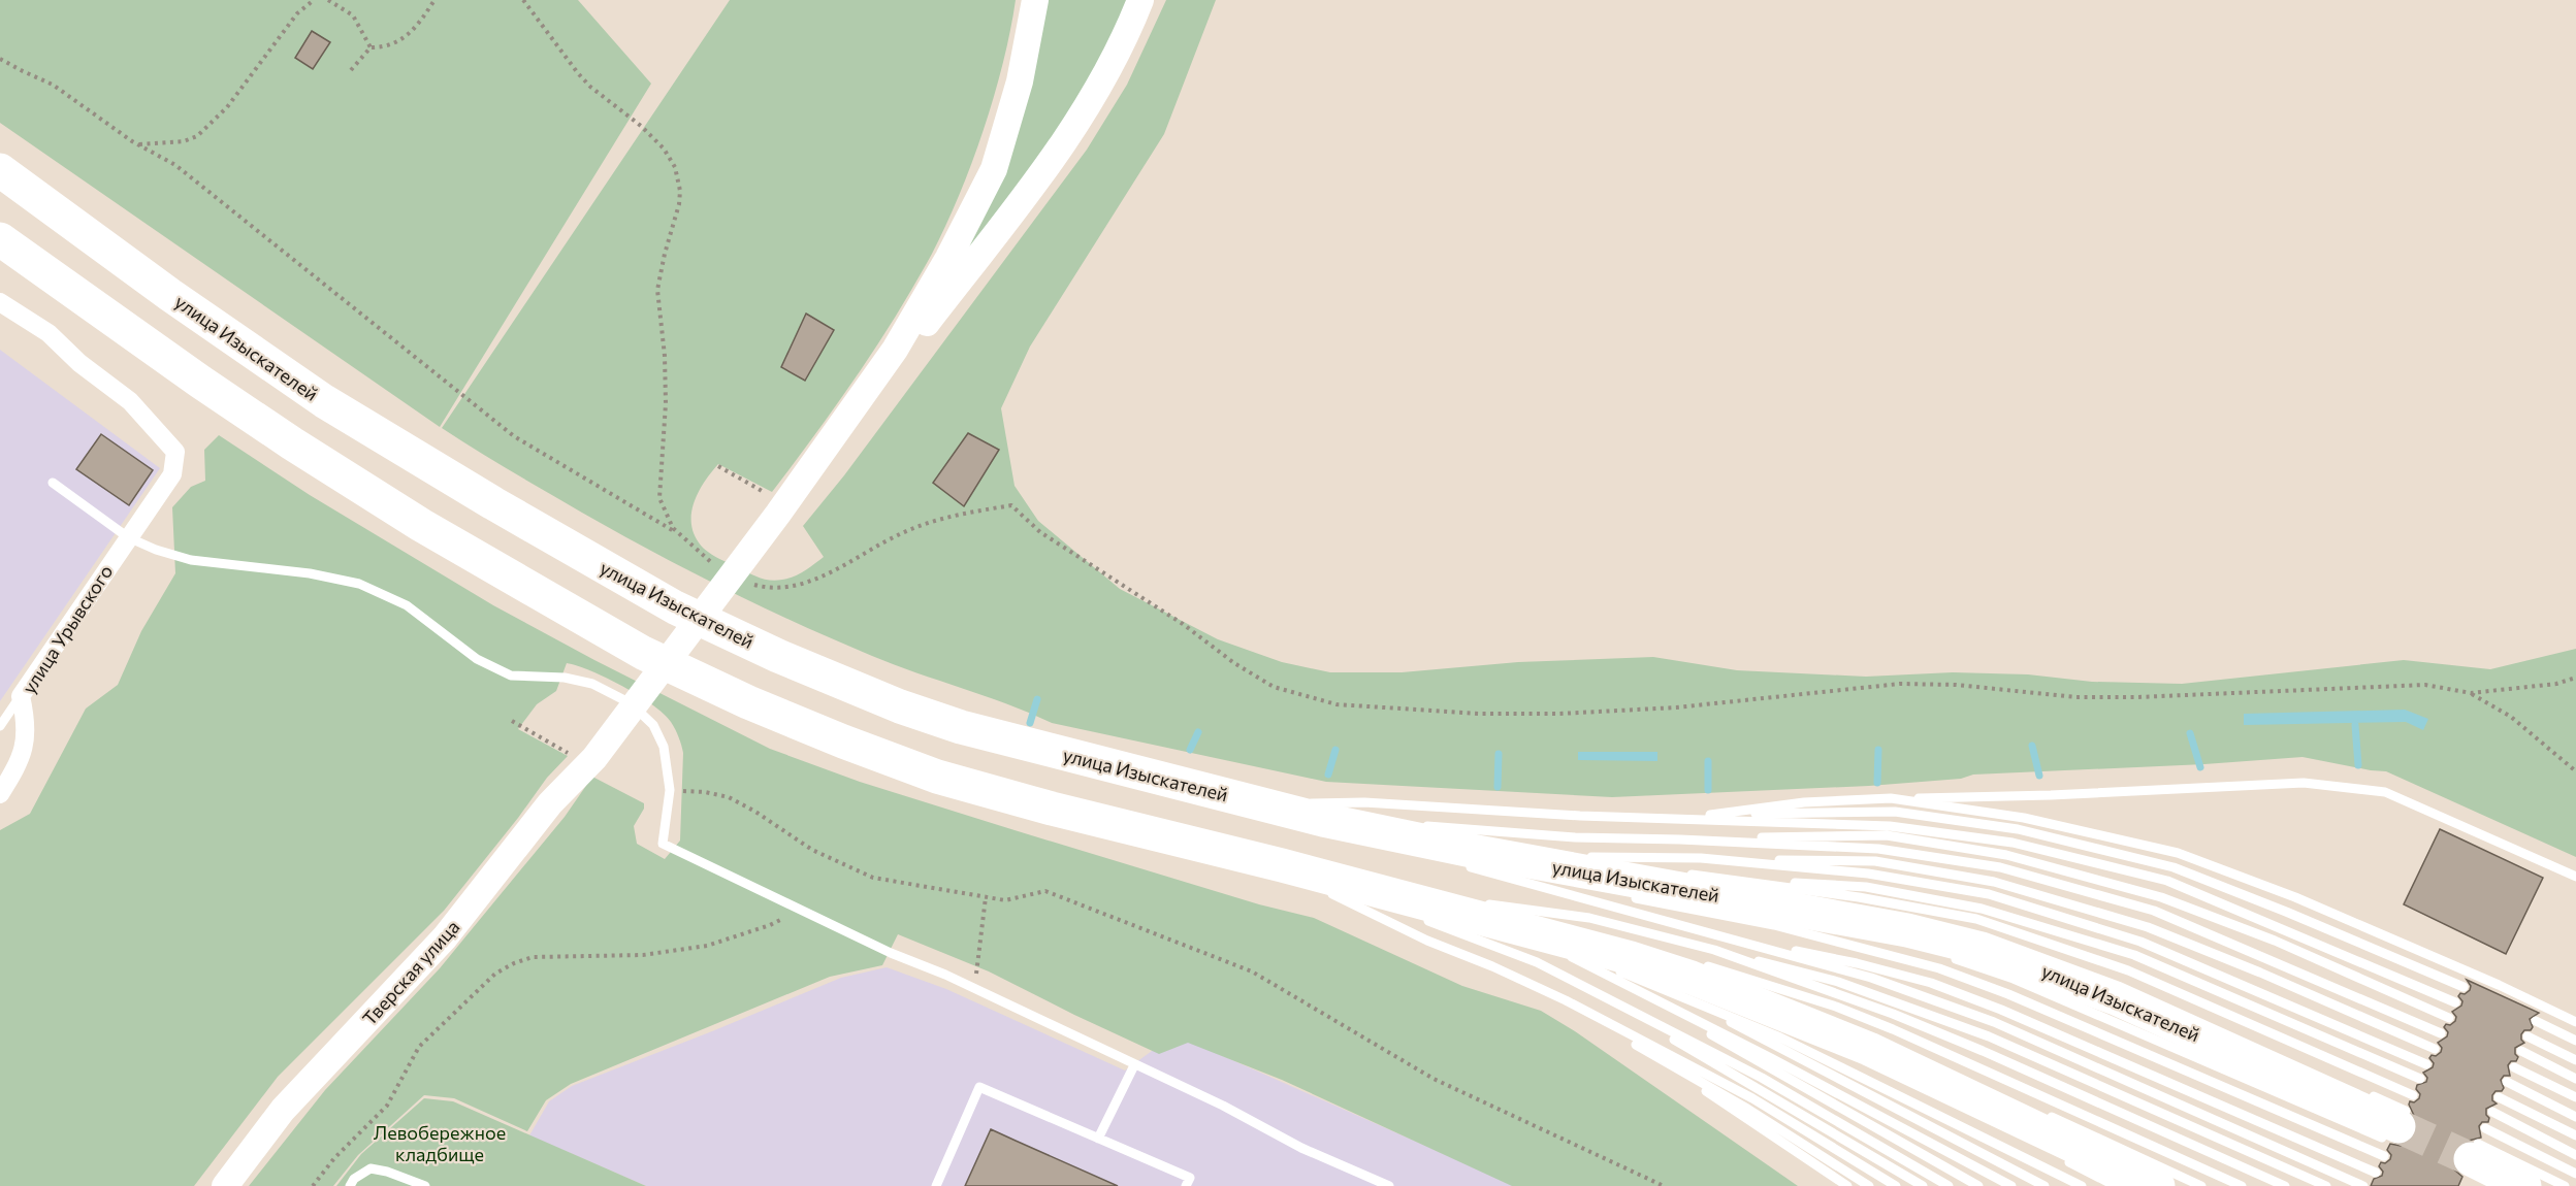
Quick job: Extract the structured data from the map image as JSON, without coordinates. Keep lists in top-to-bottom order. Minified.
{"streets":{"highway":["улица Изыскателей"],"street":["улица Урывского","Тверская улица"]},"parks":["Левобережное кладбище"]}
